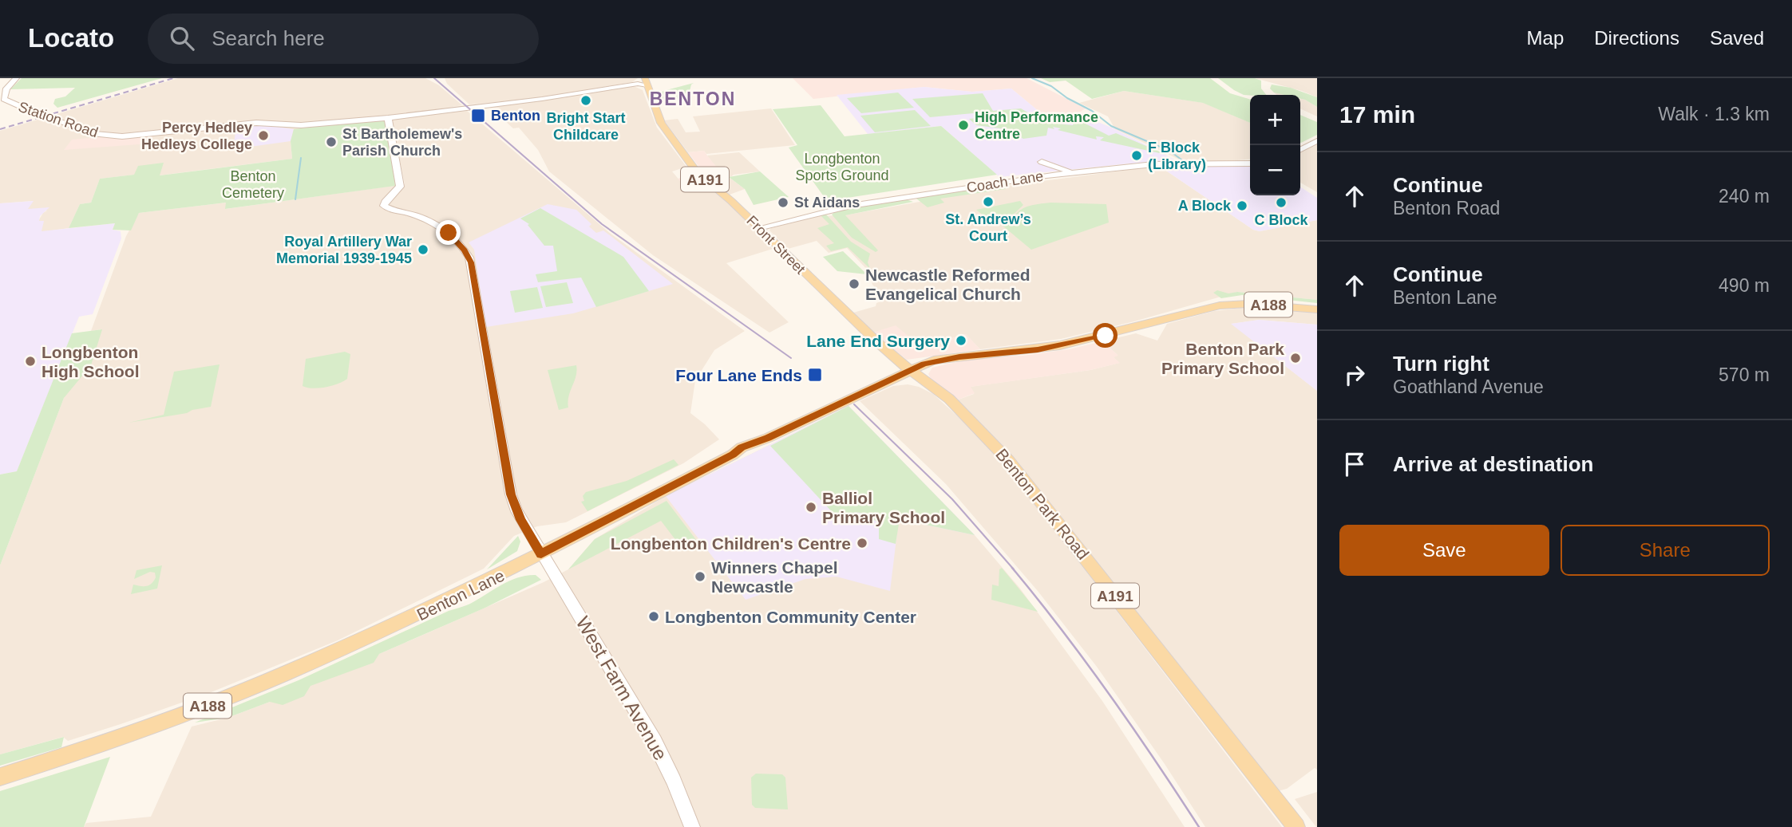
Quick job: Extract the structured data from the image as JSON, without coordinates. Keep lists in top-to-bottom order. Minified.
{"streets":{"main road":["A191","Front Street","A188","Benton Park Road","Benton Lane"],"street":["Station Road","Coach Lane","West Farm Avenue"]},"crossings":[["Station Road","Front Street"],["Station Road","West Farm Avenue"],["Coach Lane","Front Street"],["Front Street","A188"],["Front Street","Benton Park Road"],["Front Street","Benton Lane"],["A188","Benton Park Road"],["A188","Benton Lane"],["Benton Park Road","Benton Lane"],["Benton Lane","West Farm Avenue"]],"districts":["BENTON"],"parks":["Longbenton Sports Ground","Benton Cemetery"],"places":{"other":["Bright Start Childcare","High Performance Centre","Percy Hedley Hedleys College","St Bartholemew's Parish Church","F Block (Library)","St. Andrew’s Court","St Aidans","C Block","A Block","Royal Artillery War Memorial 1939-1945","Newcastle Reformed Evangelical Church","Lane End Surgery","Benton Park Primary School","Longbenton High School","Balliol Primary School","Longbenton Children's Centre","Winners Chapel Newcastle","Longbenton Community Center"],"transit":["Benton","Four Lane Ends"]},"page":{"header":"Locato","search":"Search here","nav":["Map","Directions","Saved"],"heading":["17 min","Walk · 1.3 km"],"map_buttons":["+","−"],"list":[["Continue","Benton Road","240 m"],["Continue","Benton Lane","490 m"],["Turn right","Goathland Avenue","570 m"],"Arrive at destination"],"buttons":["Save","Share"]}}
